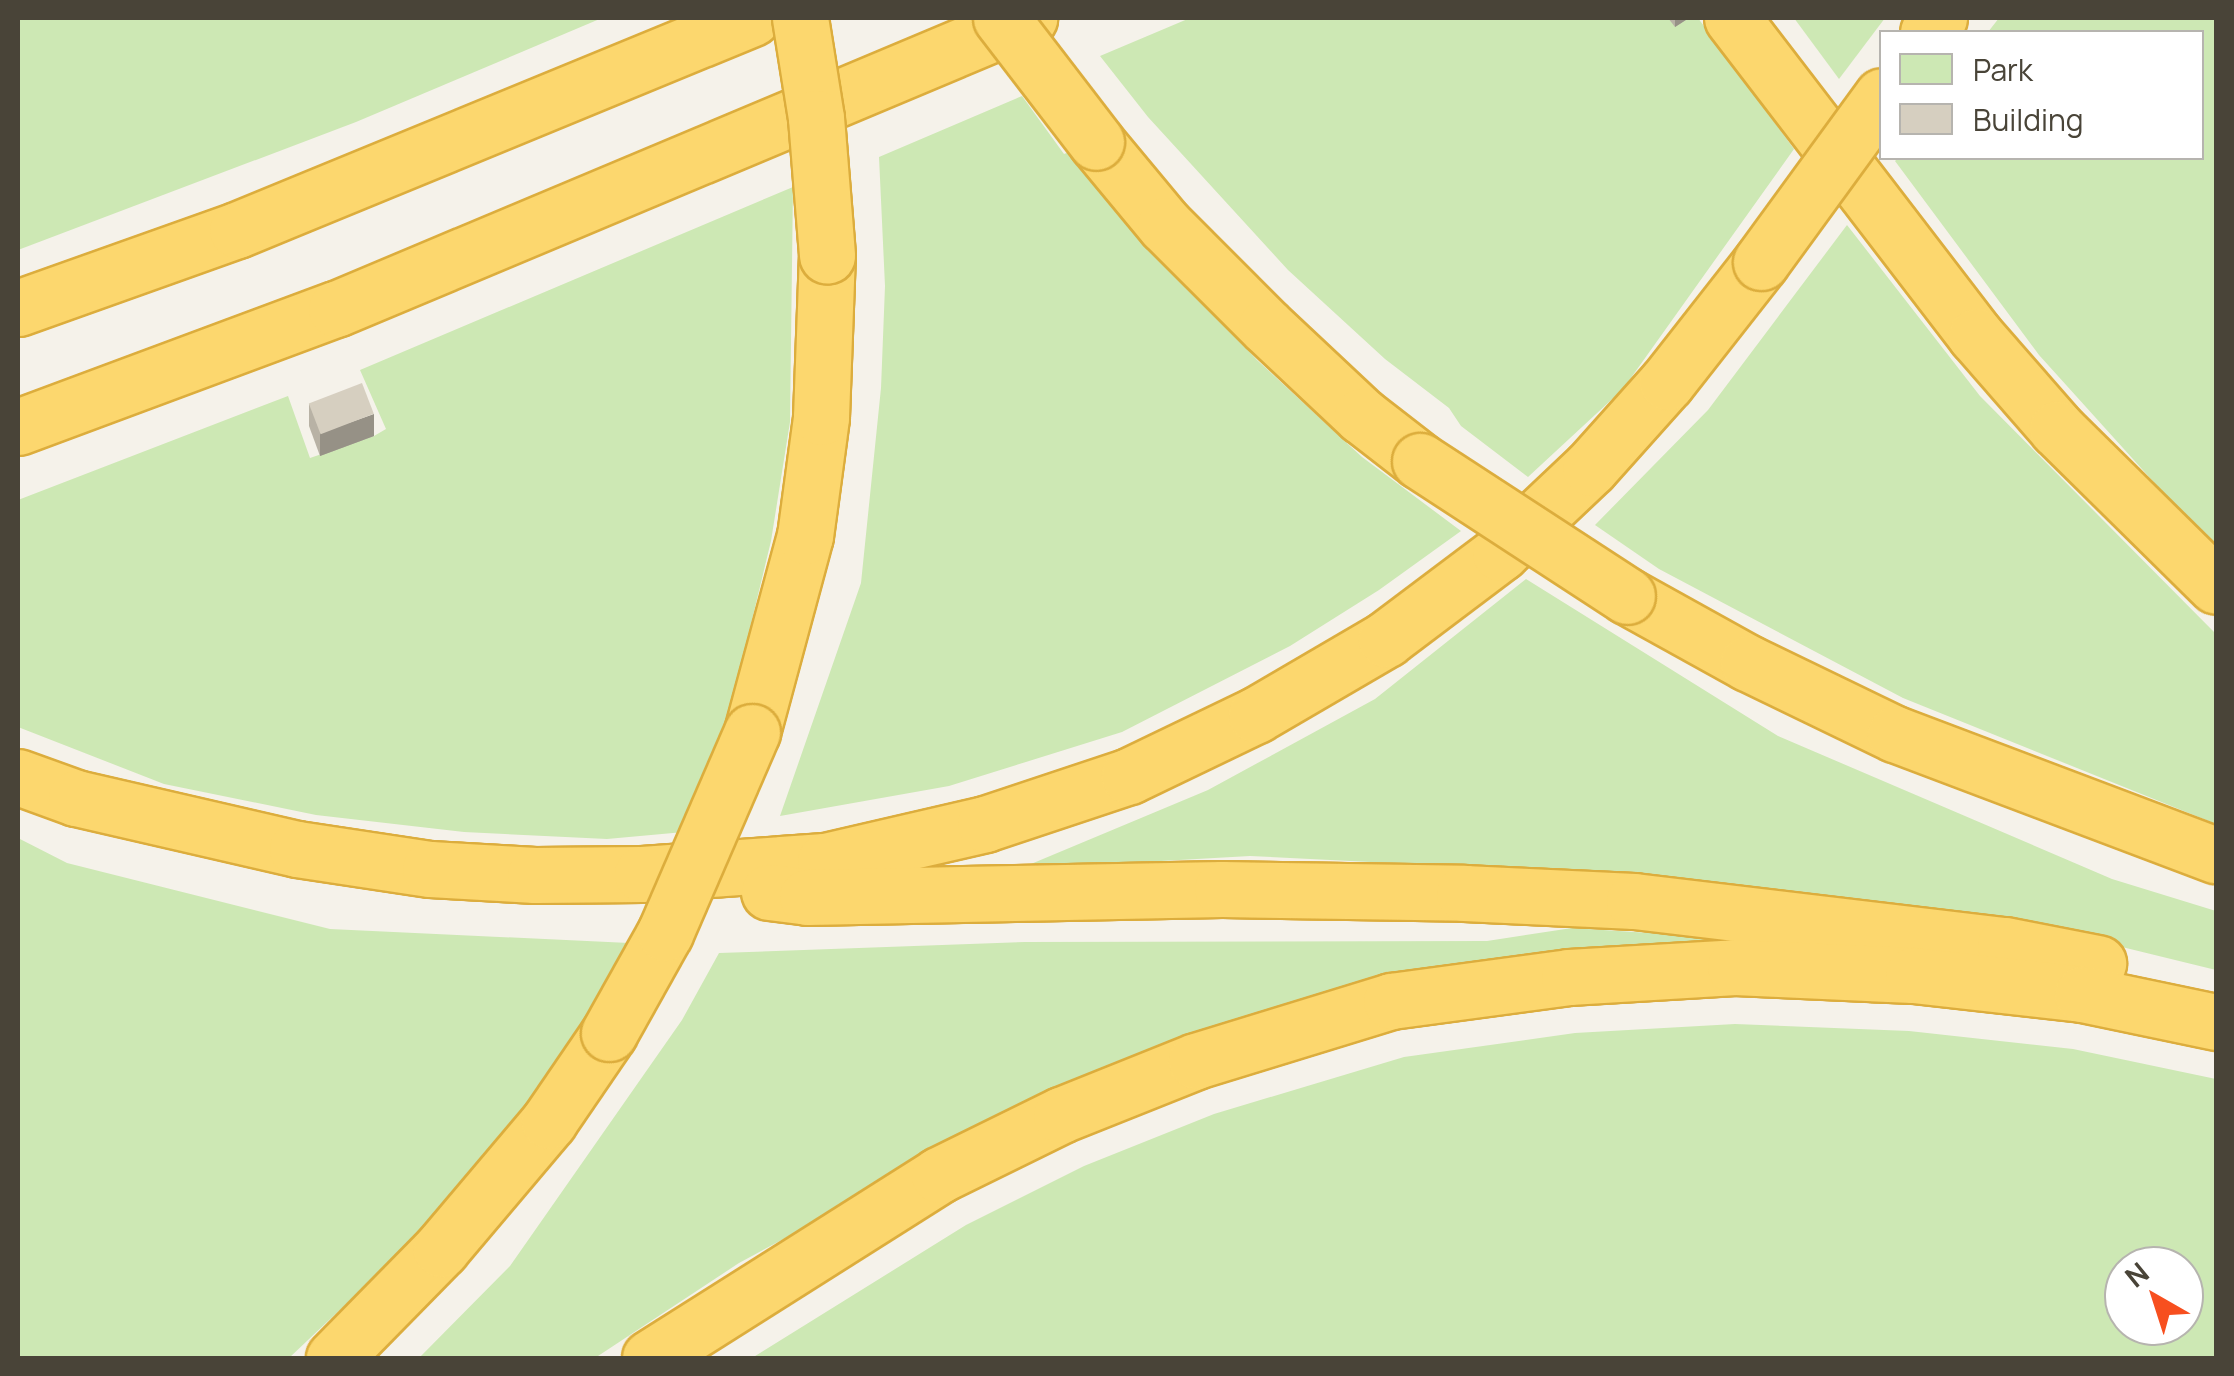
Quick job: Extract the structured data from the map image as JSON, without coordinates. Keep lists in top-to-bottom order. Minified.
{"legend":["Park","Building"],"north":"top left"}
